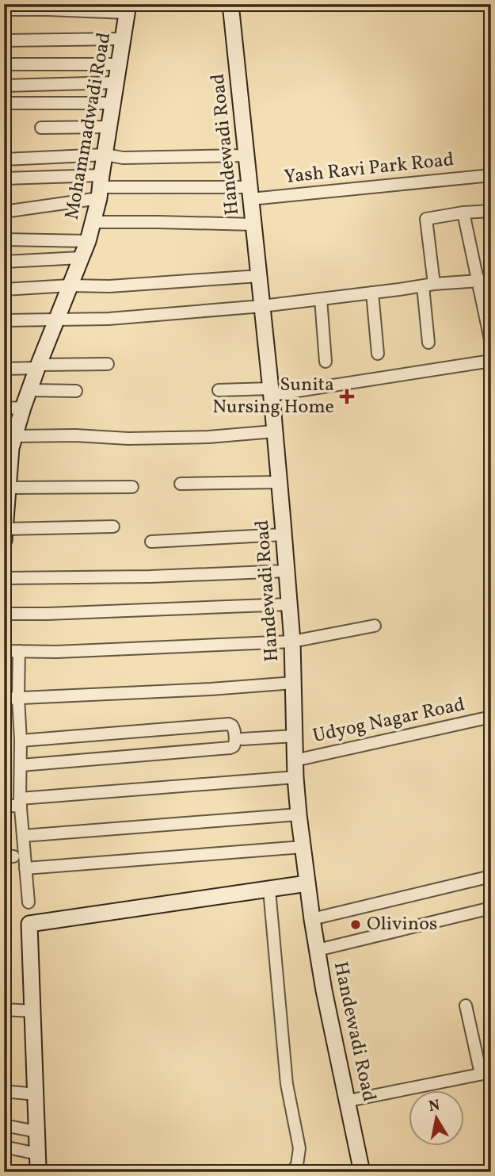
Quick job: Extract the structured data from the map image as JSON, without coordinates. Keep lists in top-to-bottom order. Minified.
{"streets":{"main road":["Mohammadwadi Road","Handewadi Road"],"street":["Yash Ravi Park Road","Udyog Nagar Road"]},"crossings":[["Mohammadwadi Road","Yash Ravi Park Road"],["Handewadi Road","Yash Ravi Park Road"],["Handewadi Road","Udyog Nagar Road"]],"places":{"health":["Sunita Nursing Home"],"other":["Olivinos"]},"north":"top"}
